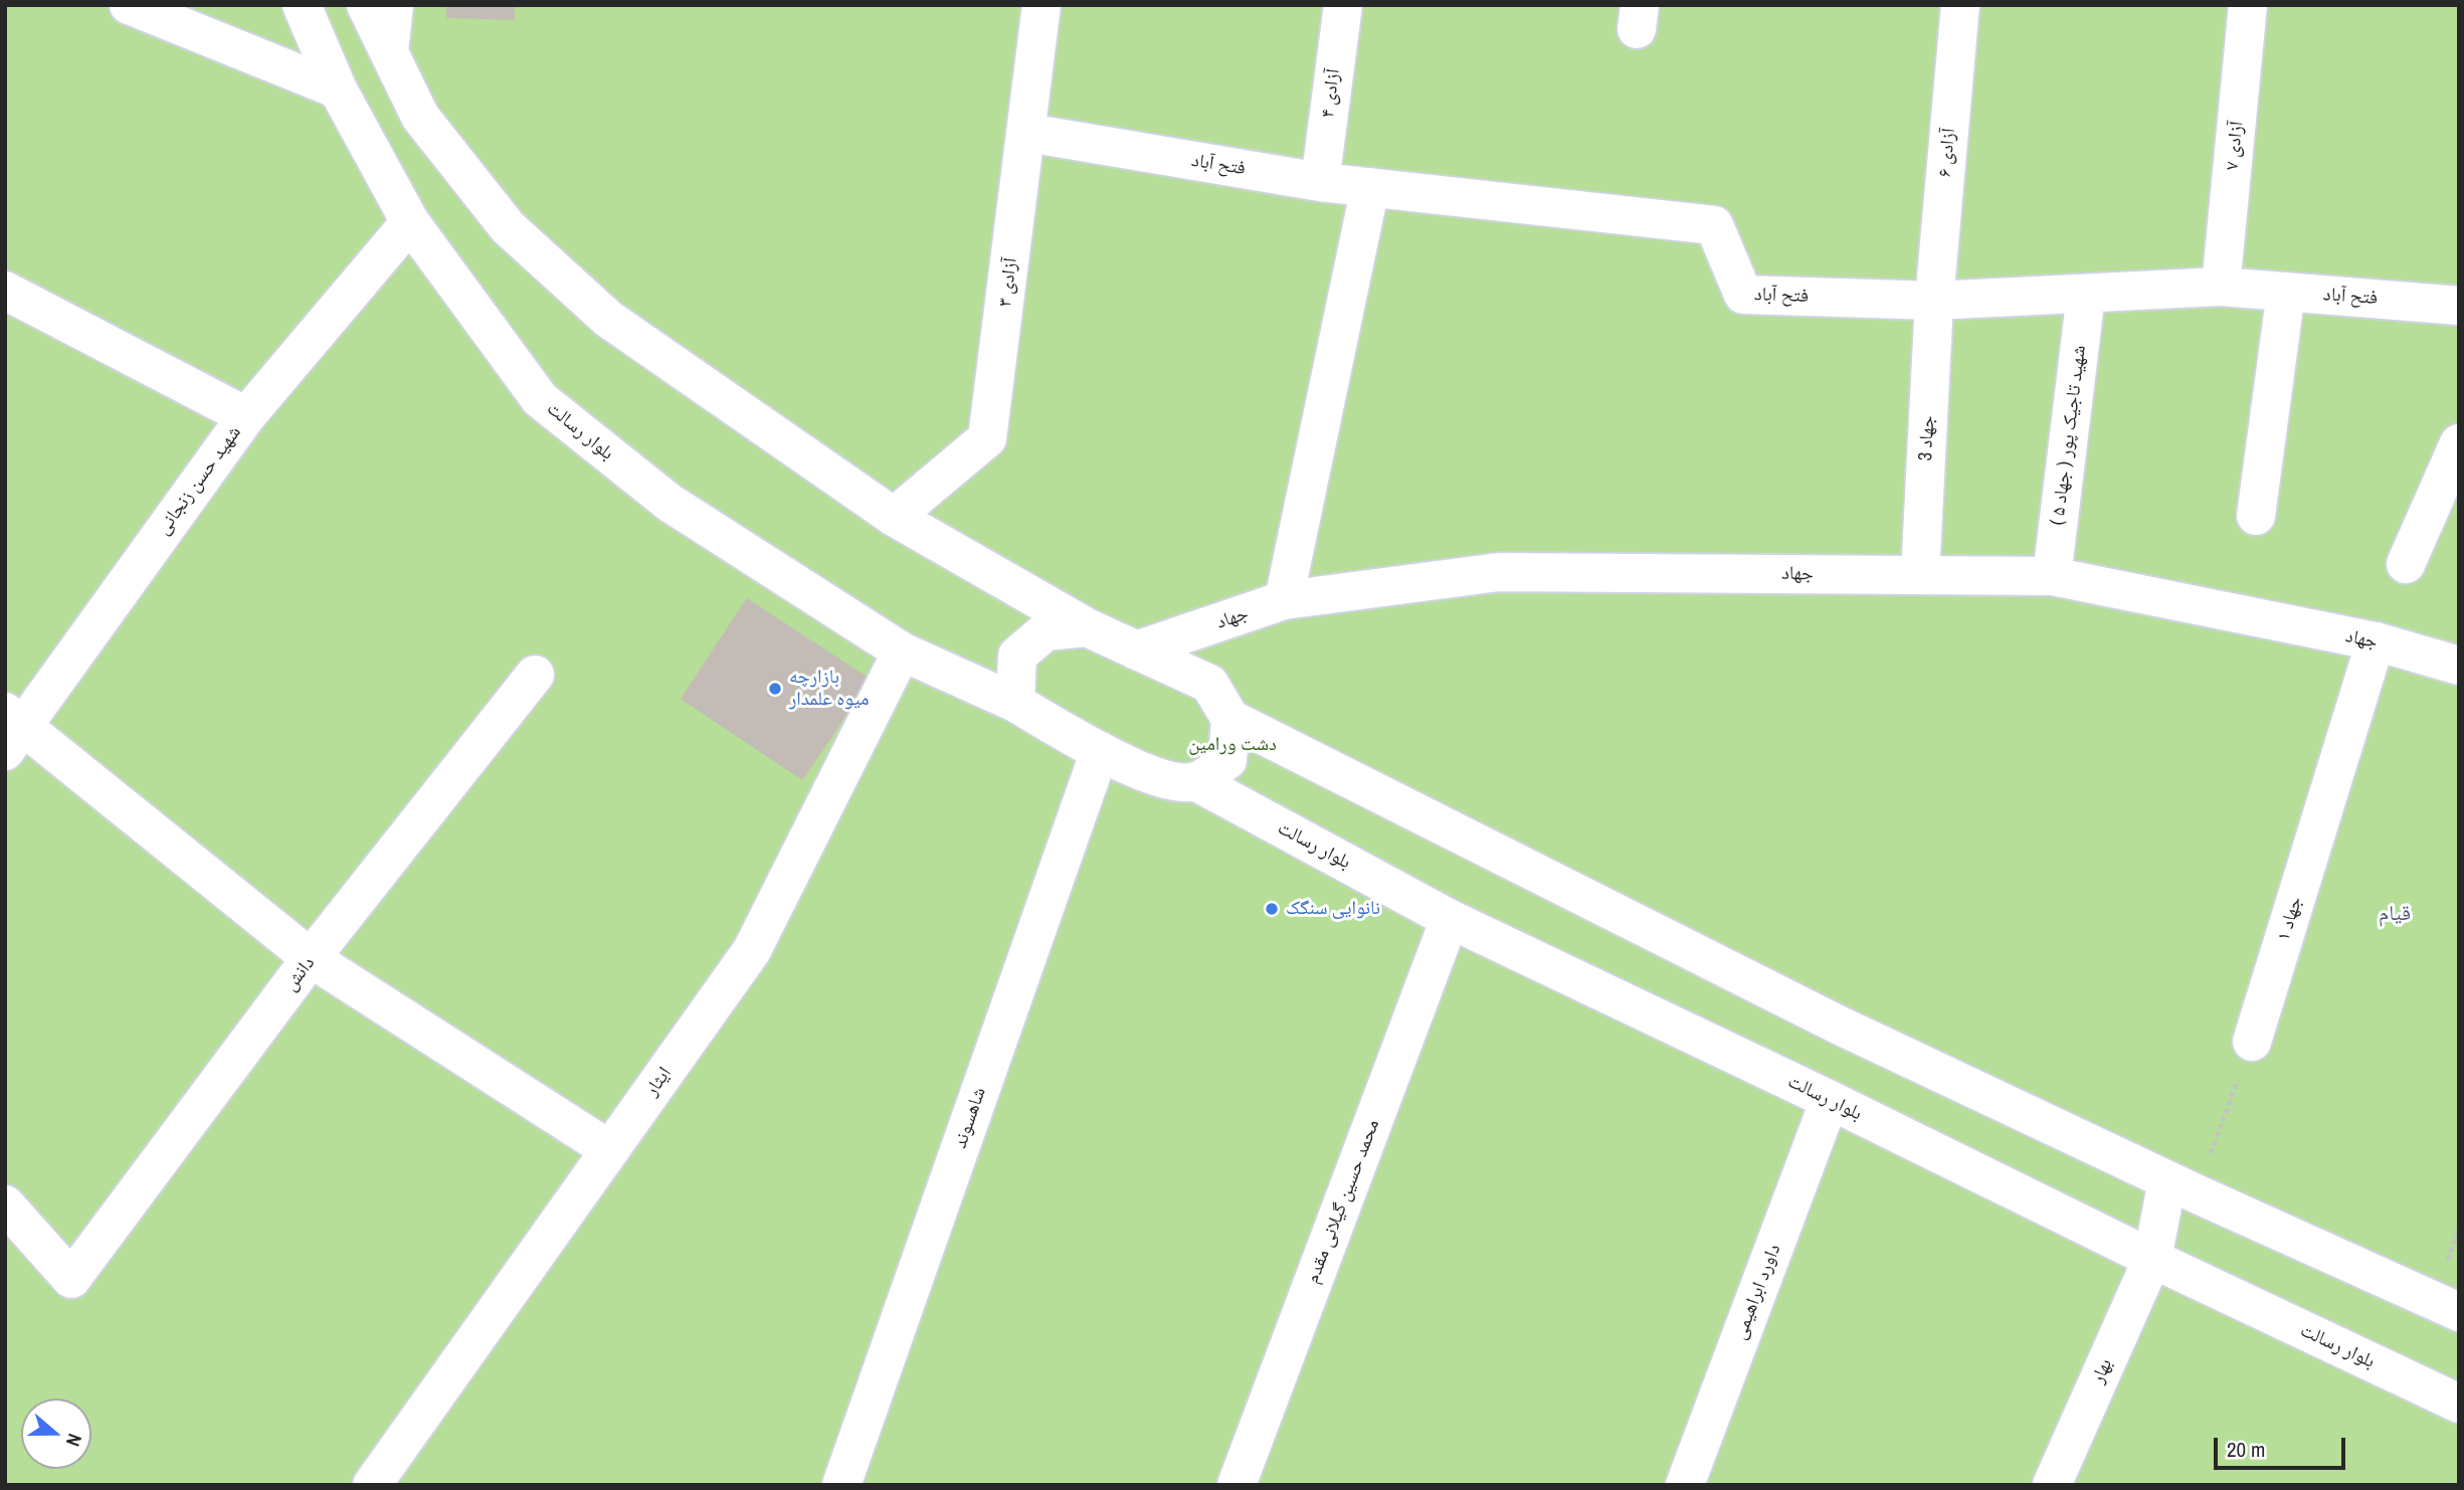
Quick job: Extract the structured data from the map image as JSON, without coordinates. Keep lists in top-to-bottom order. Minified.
{"streets":{"street":["آزادی ۴","آزادی ۷","آزادی ۶","فتح آباد","آزادی ۳","بلوار رسالت","شهید تاجیک پور ( جهاد ۵ )","جهاد 3","شهید حسن زنجانی","جهاد","جهاد ۱","دانش","ایثار","شاهسوند","محمد حسین گیلانی مقدم","داورد ابراهیمی","بهار"]},"crossings":[["آزادی ۴","فتح آباد"],["آزادی ۷","فتح آباد"],["آزادی ۶","فتح آباد"],["آزادی ۶","جهاد 3"],["فتح آباد","آزادی ۳"],["فتح آباد","شهید تاجیک پور ( جهاد ۵ )"],["فتح آباد","جهاد 3"],["بلوار رسالت","شهید حسن زنجانی"],["بلوار رسالت","ایثار"],["بلوار رسالت","شاهسوند"],["بلوار رسالت","محمد حسین گیلانی مقدم"],["بلوار رسالت","داورد ابراهیمی"],["بلوار رسالت","بهار"],["شهید تاجیک پور ( جهاد ۵ )","جهاد"],["جهاد 3","جهاد"],["جهاد","جهاد ۱"]],"districts":["قیام"],"parks":["دشت ورامین"],"places":["بازارچه میوه علمدار","نانوایی سنگک"],"scale_bar":"20 m","north":"right"}
